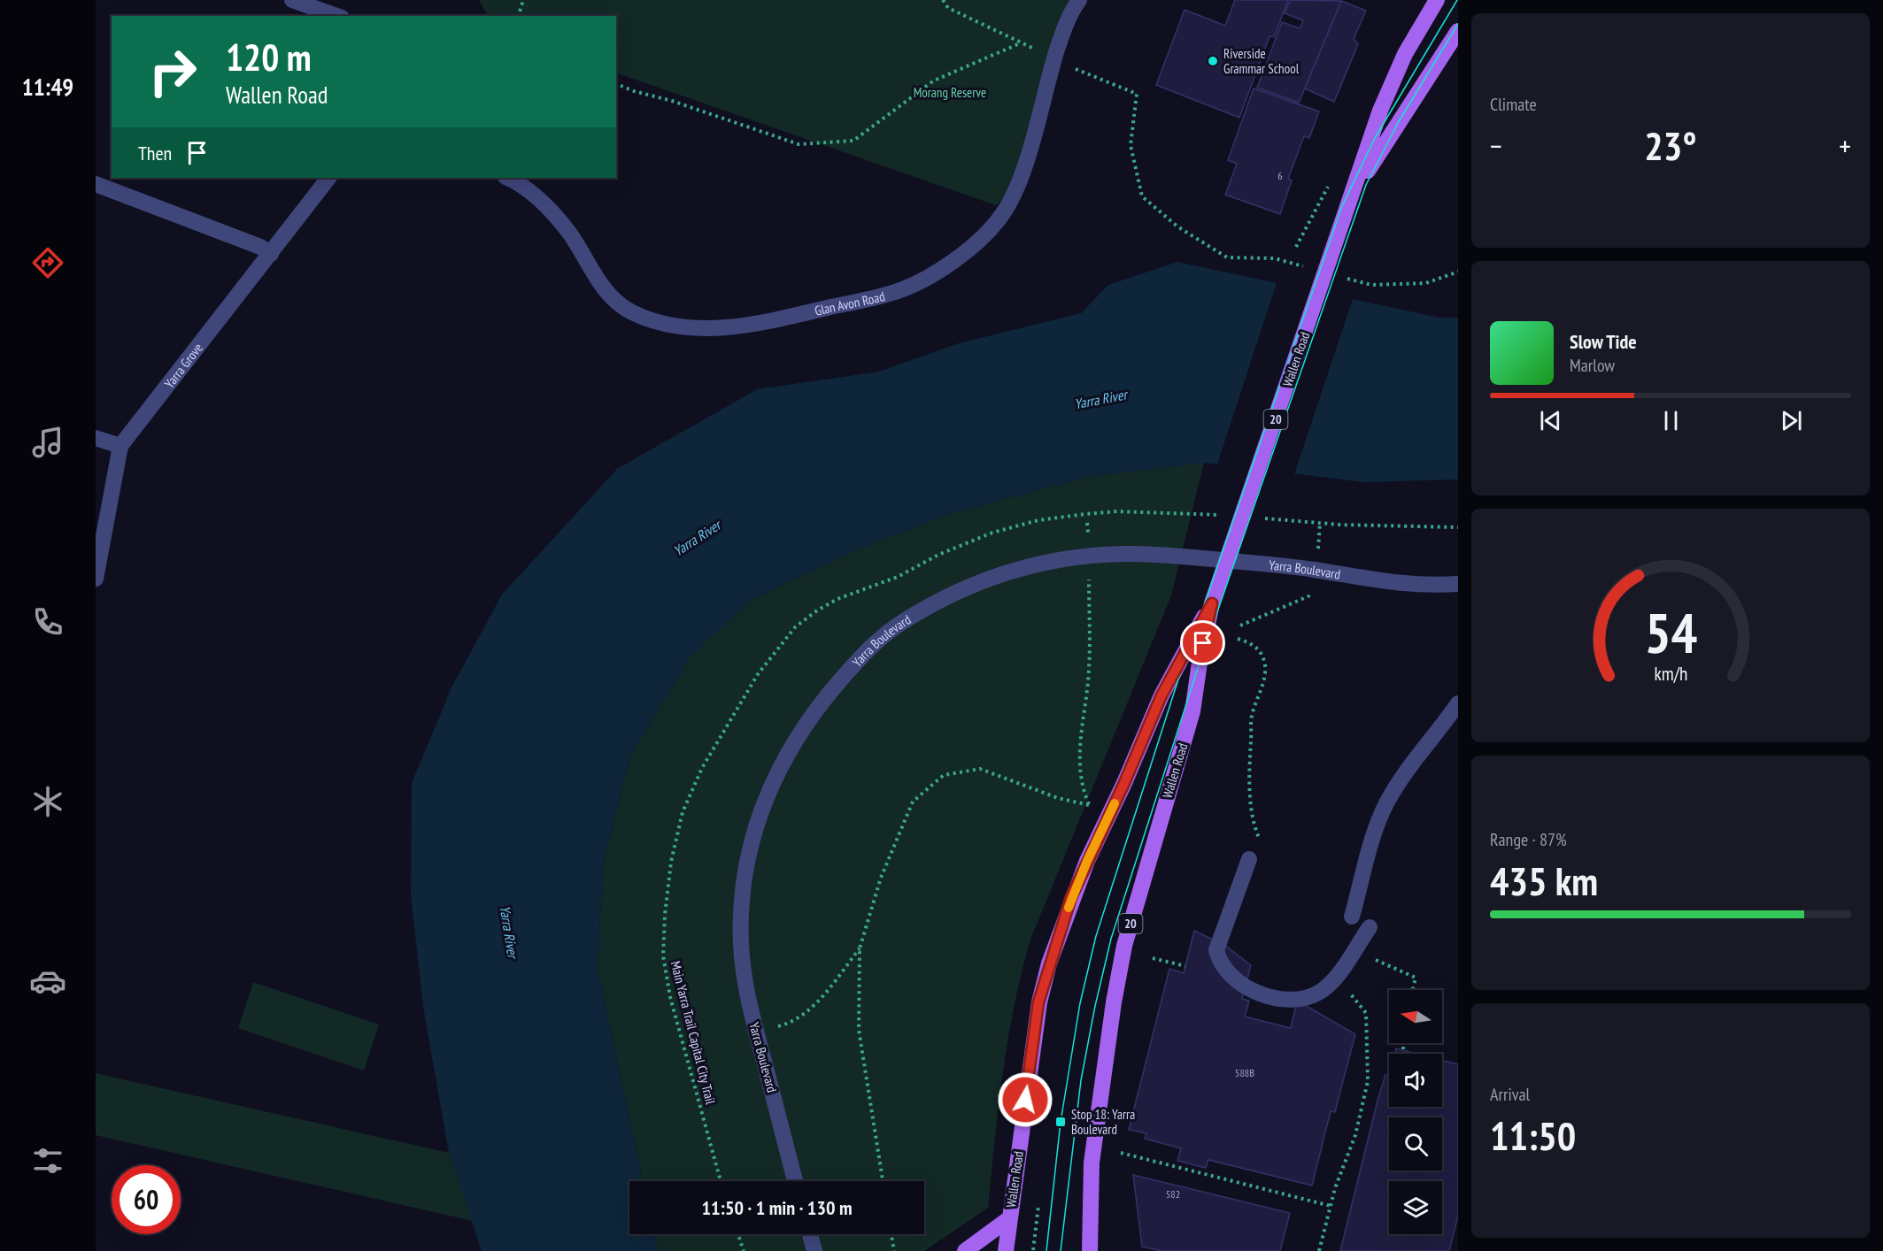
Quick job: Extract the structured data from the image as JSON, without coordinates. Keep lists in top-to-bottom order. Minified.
{"streets":{"main road":["Wallen Road","20"],"street":["Glan Avon Road","Yarra Grove","Yarra Boulevard"],"path":["Main Yarra Trail Capital City Trail"]},"water":["Yarra River"],"parks":["Morang Reserve"],"places":{"other":["Riverside Grammar School"],"transit":["Stop 18: Yarra Boulevard"]},"house_numbers":["6","588B","582"],"north":"left","page":{"tabs":"11:49","tile":["Climate",["Range · 87%","435 km"],["Arrival","11:50"]],"turn":["120 m","Wallen Road"],"heat":["−","23°","+"],"then":"Then","song":["Slow Tide","Marlow"],"limit":"60","trip":"11:50 · 1 min · 130 m","gauge":["54","km/h"]}}
